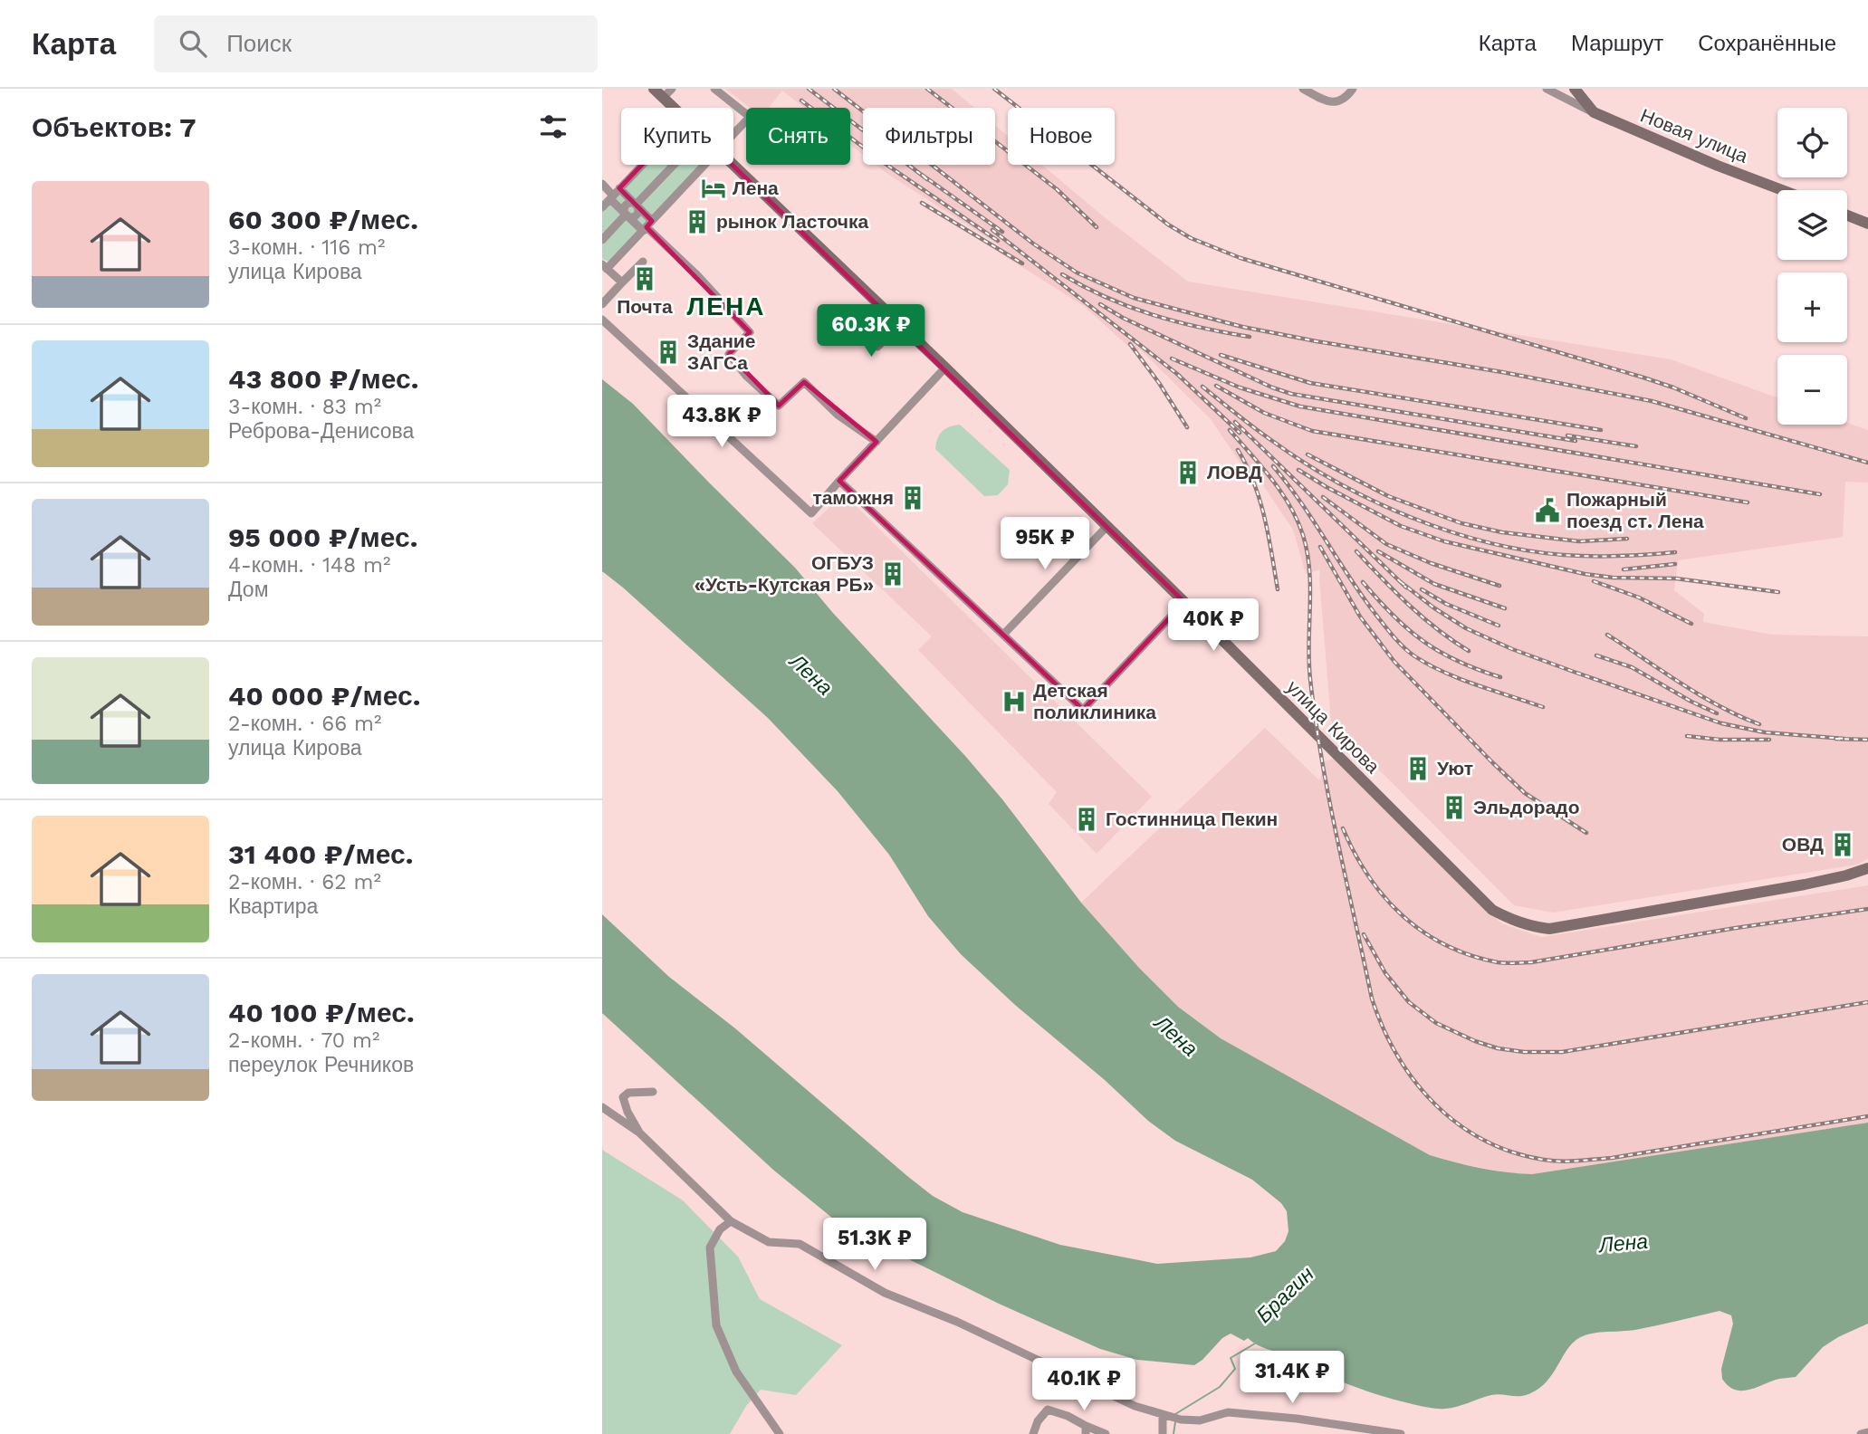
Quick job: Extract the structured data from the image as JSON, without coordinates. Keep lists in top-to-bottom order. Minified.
{"streets":{"main road":["Новая улица","улица Кирова"]},"districts":["ЛЕНА"],"water":["Лена","Брагин"],"places":{"hotel":["Лена"],"building":["рынок Ласточка","Почта","Здание ЗАГСа","ЛОВД","таможня","ОГБУЗ «Усть-Кутская РБ»","Уют","Эльдорадо","Гостинница Пекин","ОВД"],"public building":["Пожарный поезд ст. Лена"],"hospital":["Детская поликлиника"]},"page":{"header":"Карта","search":"Поиск","nav":["Карта","Маршрут","Сохранённые"],"heading":"Объектов: 7","map_buttons":["+","−"],"chip":["Купить","Снять","Фильтры","Новое"],"list":[{"name":"60 300 ₽/мес.","note":"3-комн. · 116 m² · улица Кирова"},{"name":"43 800 ₽/мес.","note":"3-комн. · 83 m² · Реброва-Денисова"},{"name":"95 000 ₽/мес.","note":"4-комн. · 148 m² · Дом"},{"name":"40 000 ₽/мес.","note":"2-комн. · 66 m² · улица Кирова"},{"name":"31 400 ₽/мес.","note":"2-комн. · 62 m² · Квартира"},{"name":"40 100 ₽/мес.","note":"2-комн. · 70 m² · переулок Речников"}],"price":["60.3K ₽","43.8K ₽","95K ₽","40K ₽","51.3K ₽","31.4K ₽","40.1K ₽"]}}
